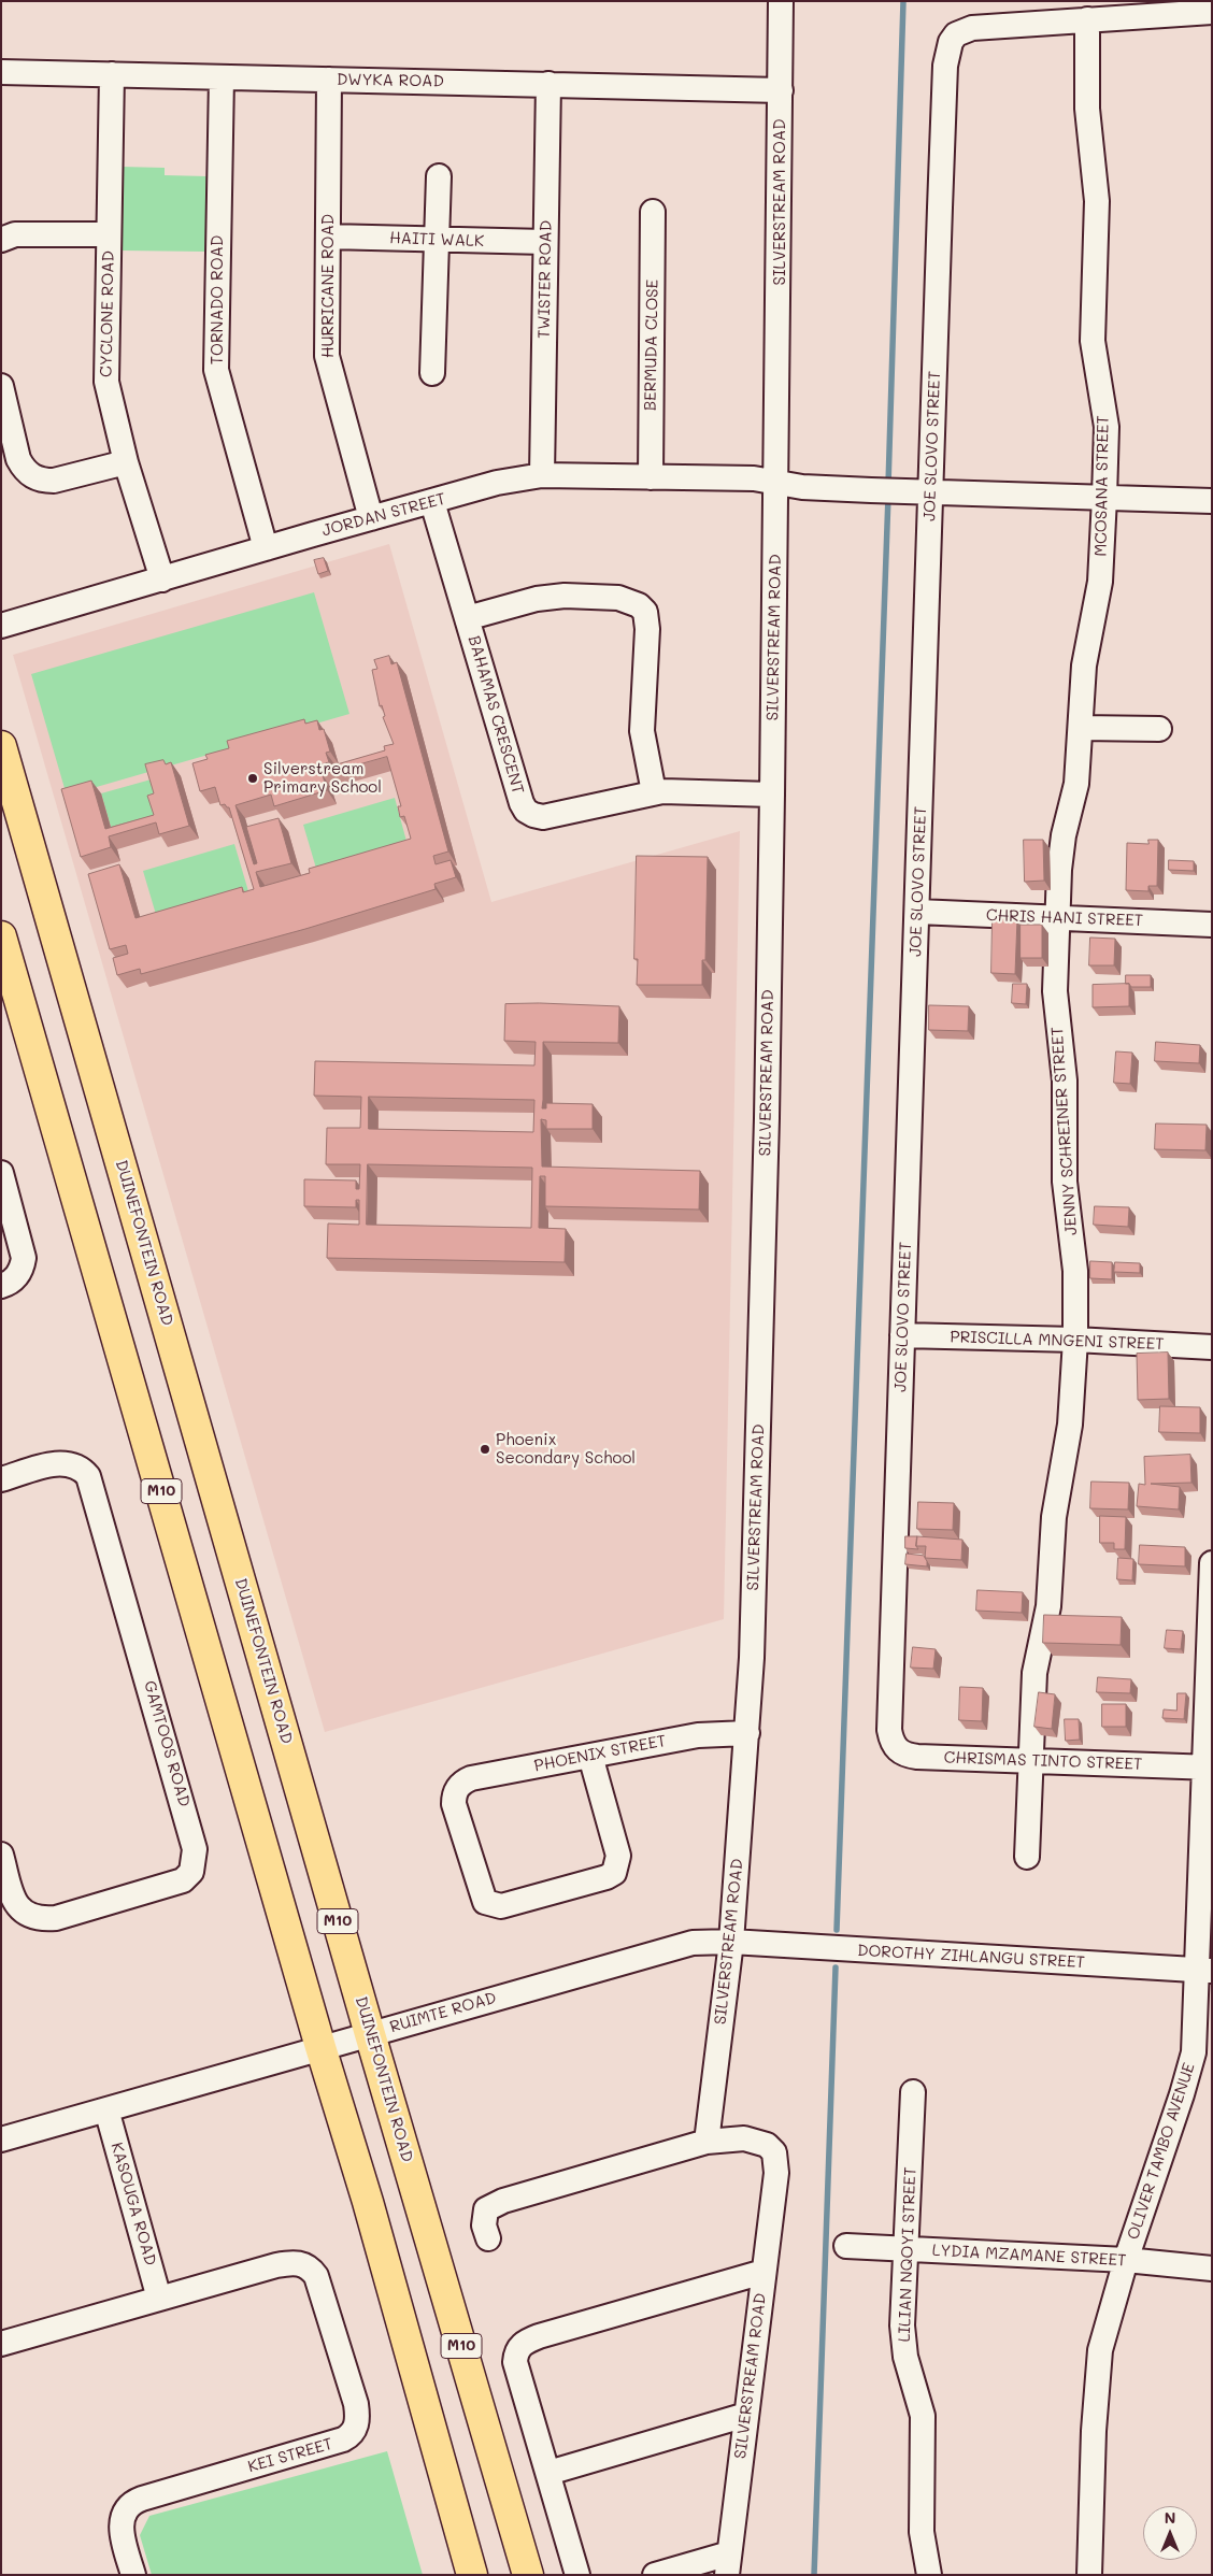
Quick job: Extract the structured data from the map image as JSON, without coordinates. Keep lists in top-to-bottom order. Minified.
{"streets":{"main road":["DUINEFONTEIN ROAD","M10"],"street":["DWYKA ROAD","SILVERSTREAM ROAD","HAITI WALK","TWISTER ROAD","HURRICANE ROAD","TORNADO ROAD","CYCLONE ROAD","BERMUDA CLOSE","JOE SLOVO STREET","MCOSANA STREET","JORDAN STREET","BAHAMAS CRESCENT","CHRIS HANI STREET","JENNY SCHREINER STREET","PRISCILLA MNGENI STREET","GAMTOOS ROAD","PHOENIX STREET","CHRISMAS TINTO STREET","DOROTHY ZIHLANGU STREET","RUIMTE ROAD","OLIVER TAMBO AVENUE","KASOUGA ROAD","LILIAN NQOYI STREET","LYDIA MZAMANE STREET","KEI STREET"]},"crossings":[["DWYKA ROAD","SILVERSTREAM ROAD"],["DWYKA ROAD","TWISTER ROAD"],["DWYKA ROAD","HURRICANE ROAD"],["DWYKA ROAD","TORNADO ROAD"],["DWYKA ROAD","CYCLONE ROAD"],["SILVERSTREAM ROAD","JORDAN STREET"],["SILVERSTREAM ROAD","BAHAMAS CRESCENT"],["SILVERSTREAM ROAD","PHOENIX STREET"],["SILVERSTREAM ROAD","DOROTHY ZIHLANGU STREET"],["SILVERSTREAM ROAD","RUIMTE ROAD"],["HAITI WALK","TWISTER ROAD"],["HAITI WALK","HURRICANE ROAD"],["TWISTER ROAD","JORDAN STREET"],["HURRICANE ROAD","JORDAN STREET"],["TORNADO ROAD","JORDAN STREET"],["CYCLONE ROAD","JORDAN STREET"],["BERMUDA CLOSE","JORDAN STREET"],["JOE SLOVO STREET","MCOSANA STREET"],["JOE SLOVO STREET","JORDAN STREET"],["JOE SLOVO STREET","CHRIS HANI STREET"],["JOE SLOVO STREET","PRISCILLA MNGENI STREET"],["JOE SLOVO STREET","CHRISMAS TINTO STREET"],["MCOSANA STREET","JORDAN STREET"],["MCOSANA STREET","CHRIS HANI STREET"],["MCOSANA STREET","JENNY SCHREINER STREET"],["JORDAN STREET","BAHAMAS CRESCENT"],["CHRIS HANI STREET","JENNY SCHREINER STREET"],["JENNY SCHREINER STREET","PRISCILLA MNGENI STREET"],["JENNY SCHREINER STREET","CHRISMAS TINTO STREET"],["DUINEFONTEIN ROAD","RUIMTE ROAD"],["M10","RUIMTE ROAD"],["CHRISMAS TINTO STREET","OLIVER TAMBO AVENUE"],["DOROTHY ZIHLANGU STREET","RUIMTE ROAD"],["DOROTHY ZIHLANGU STREET","OLIVER TAMBO AVENUE"],["RUIMTE ROAD","KASOUGA ROAD"],["OLIVER TAMBO AVENUE","LYDIA MZAMANE STREET"],["KASOUGA ROAD","KEI STREET"],["LILIAN NQOYI STREET","LYDIA MZAMANE STREET"]],"places":["Silverstream Primary School","Phoenix Secondary School"],"north":"top"}
